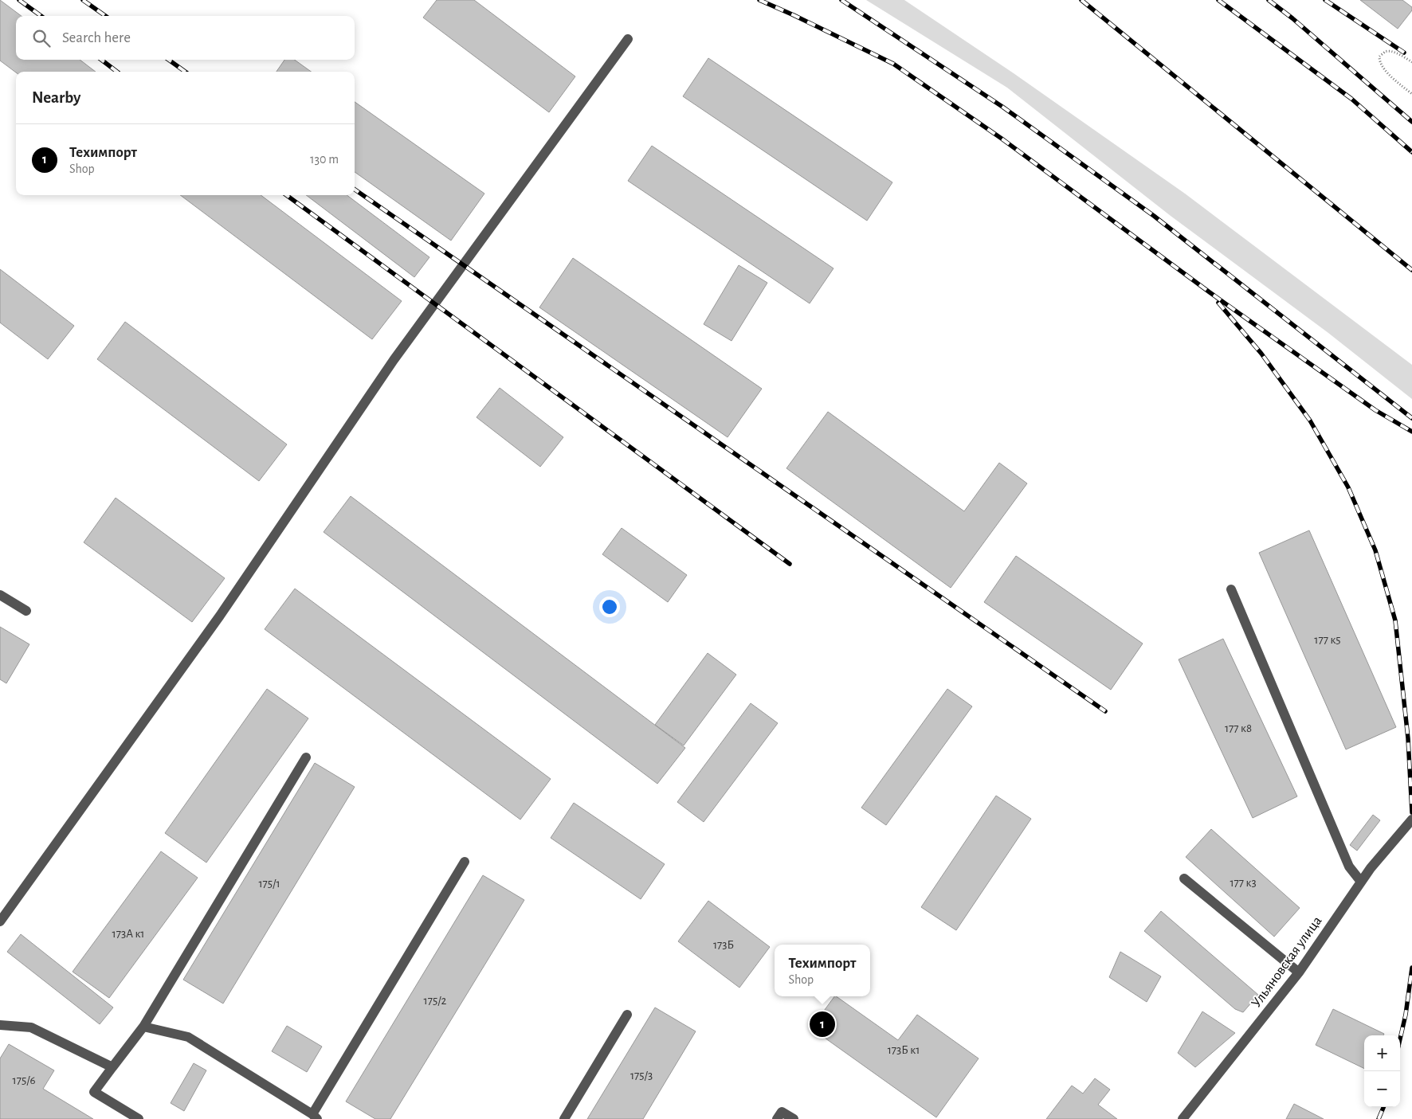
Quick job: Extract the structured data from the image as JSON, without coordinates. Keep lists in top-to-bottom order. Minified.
{"streets":{"street":["Ульяновская улица"]},"house_numbers":["177 к5","177 к8","177 к3","175/1","173А к1","173Б","175/2","173Б к1","175/3","175/6"],"page":{"search":"Search here","heading":"Nearby","list":[{"mark":"1","name":"Техимпорт","note":"Shop","value":"130 m"}],"popup":["Техимпорт","Shop"],"pins":"1","map_buttons":["+","−"]}}
